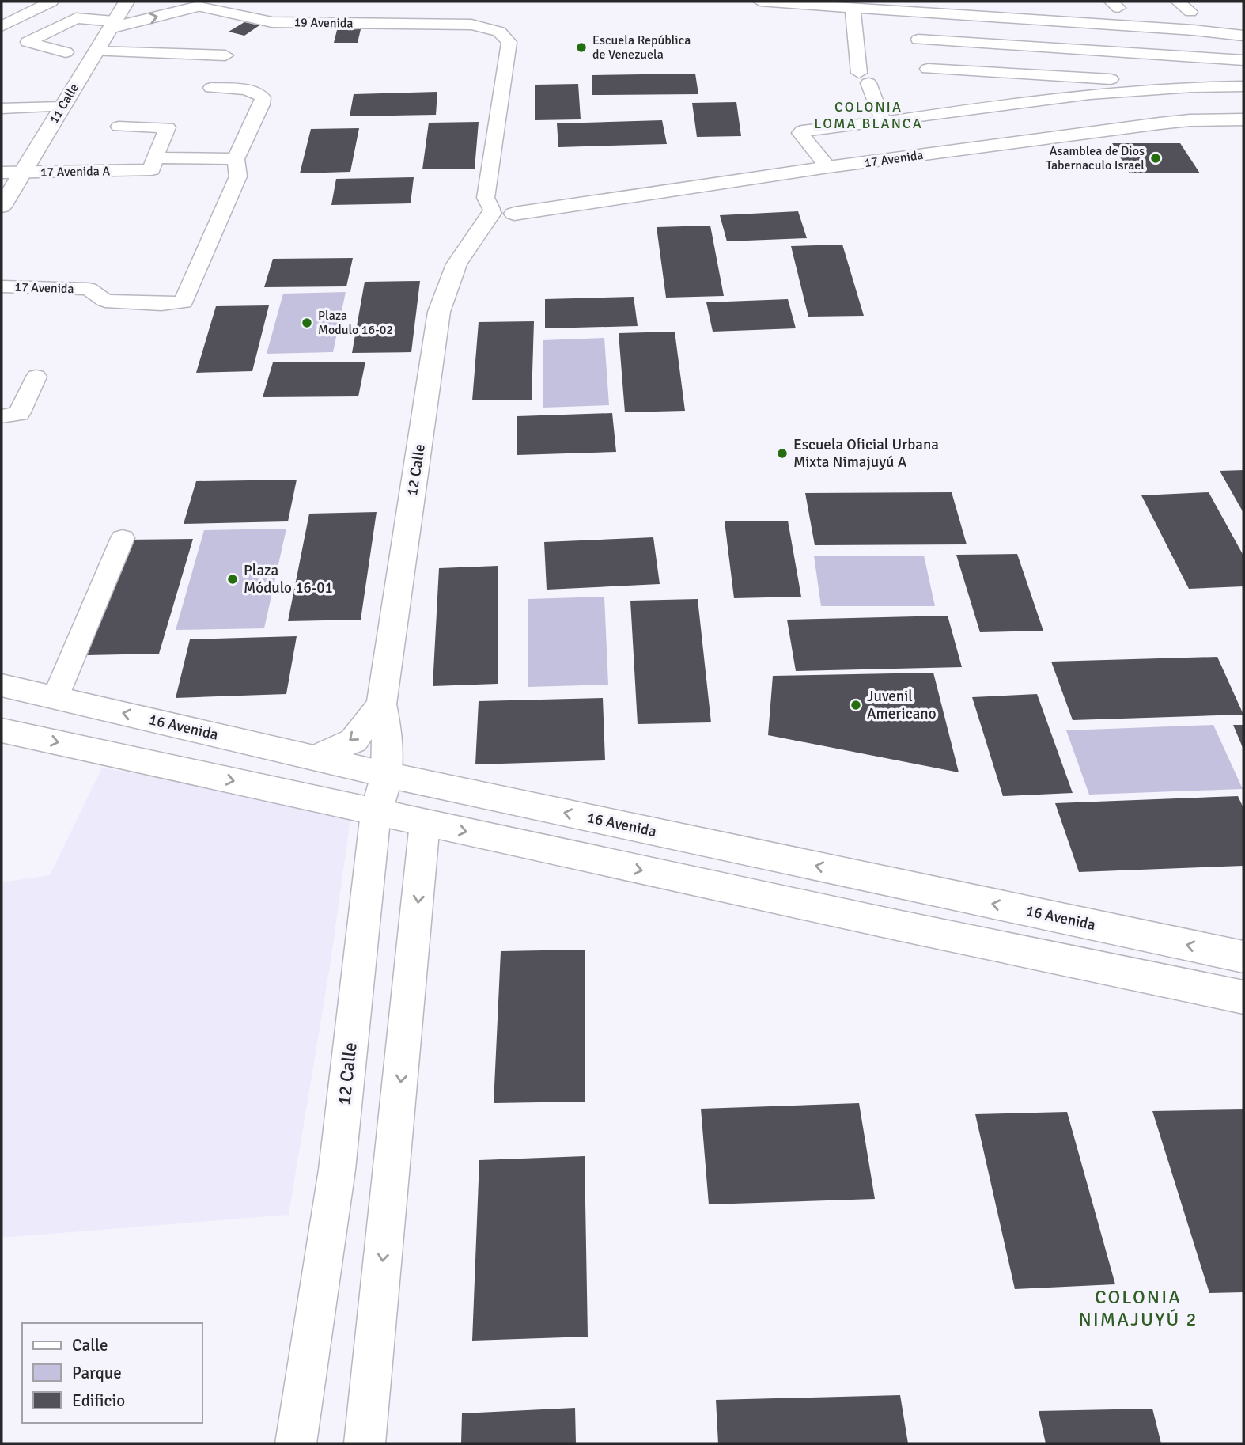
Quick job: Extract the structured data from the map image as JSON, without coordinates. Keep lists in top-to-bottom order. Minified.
{"streets":{"street":["19 Avenida","11 Calle","17 Avenida","17 Avenida A","12 Calle","16 Avenida"]},"crossings":[["11 Calle","17 Avenida A"],["17 Avenida","17 Avenida A"],["17 Avenida","12 Calle"],["12 Calle","16 Avenida"]],"districts":["COLONIA LOMA BLANCA","COLONIA NIMAJUYÚ 2"],"places":["Escuela República de Venezuela","Asamblea de Dios Tabernaculo Israel","Plaza Modulo 16-02","Escuela Oficial Urbana Mixta Nimajuyú A","Plaza Módulo 16-01","Juvenil Americano"],"legend":["Calle","Parque","Edificio"]}
